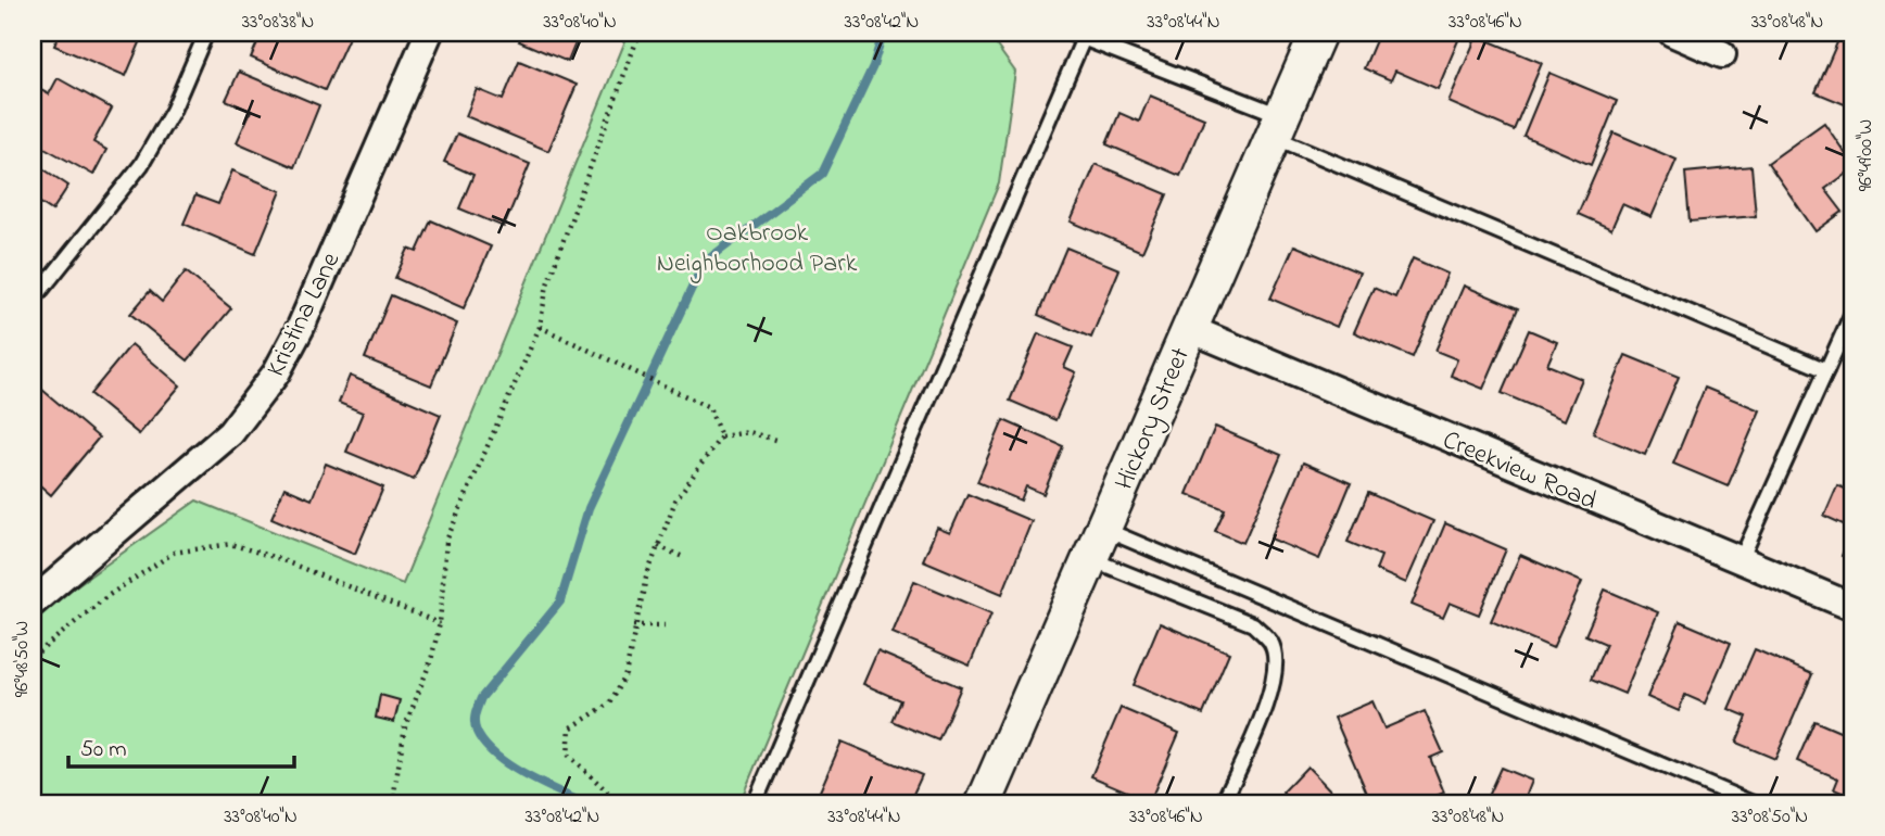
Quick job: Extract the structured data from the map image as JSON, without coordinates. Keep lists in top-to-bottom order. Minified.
{"streets":{"street":["Kristina Lane","Hickory Street","Creekview Road"]},"crossings":[["Hickory Street","Creekview Road"]],"parks":["Oakbrook Neighborhood Park"],"scale_bar":"50 m","coordinates":["33°08'38\"N","33°08'40\"N","33°08'42\"N","33°08'44\"N","33°08'46\"N","33°08'48\"N","96°49'00\"W","96°48'50\"W","33°08'50\"N"]}
